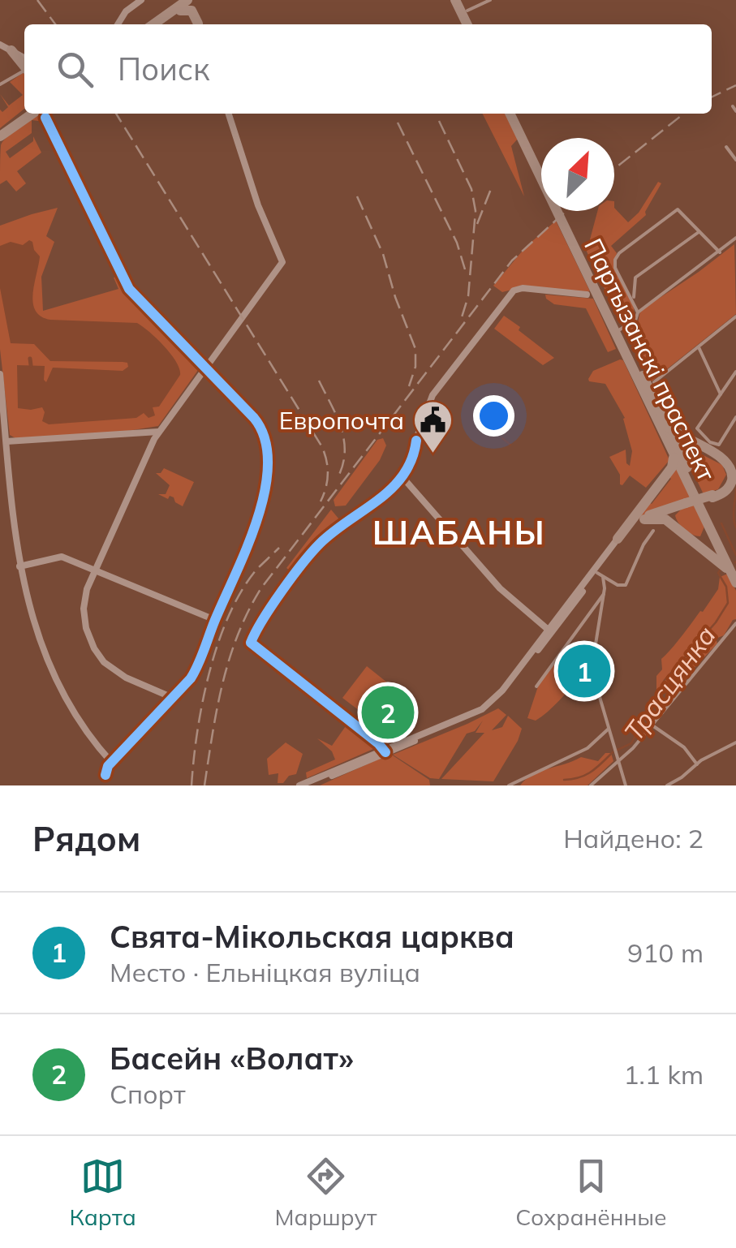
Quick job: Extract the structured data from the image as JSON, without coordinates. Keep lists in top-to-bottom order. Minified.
{"streets":{"highway":["Партызанскі праспект"]},"districts":["ШАБАНЫ"],"water":["Трасцянка"],"places":{"public building":["Европочта"]},"north":"top right","page":{"search":"Поиск","pins":["1","2"],"heading":["Рядом","Найдено: 2"],"list":[{"mark":"1","name":"Свята-Мікольская царква","note":"Место · Ельніцкая вуліца","value":"910 m"},{"mark":"2","name":"Басейн «Волат»","note":"Спорт","value":"1.1 km"}],"nav":["Карта","Маршрут","Сохранённые"]}}
